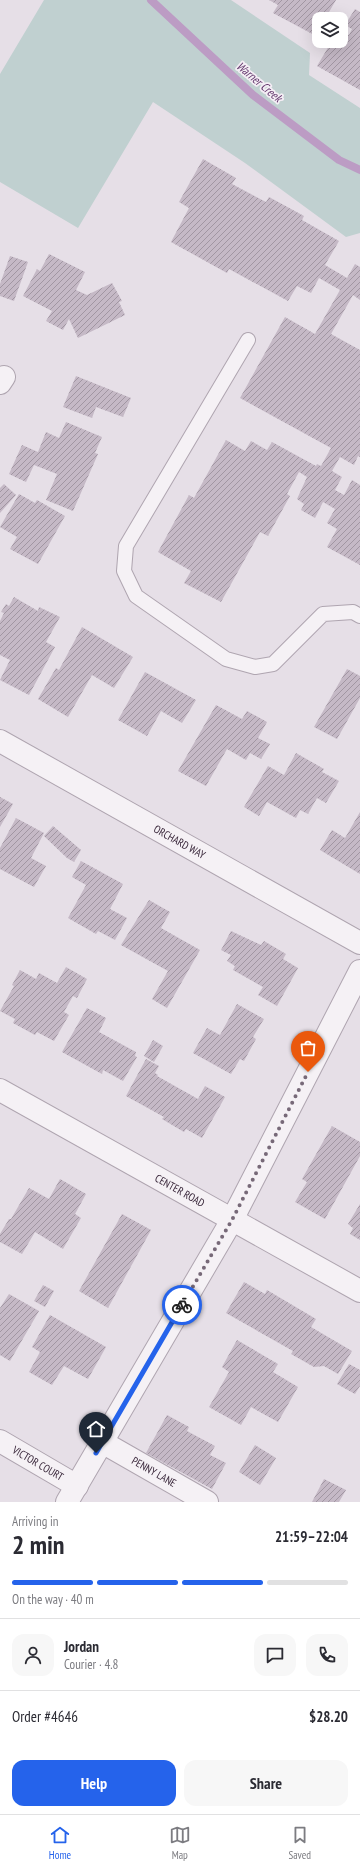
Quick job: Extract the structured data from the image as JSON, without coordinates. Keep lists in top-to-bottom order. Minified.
{"streets":{"street":["ORCHARD WAY","CENTER ROAD","VICTOR COURT","PENNY LANE"]},"water":["Warner Creek"],"page":{"heading":["2 min","Arriving in","21:59–22:04"],"panel":["Jordan","Courier · 4.8","Order #4646","$28.20"],"bar":"On the way · 40 m","buttons":["Help","Share"],"tabs":["Home","Map","Saved"]}}
